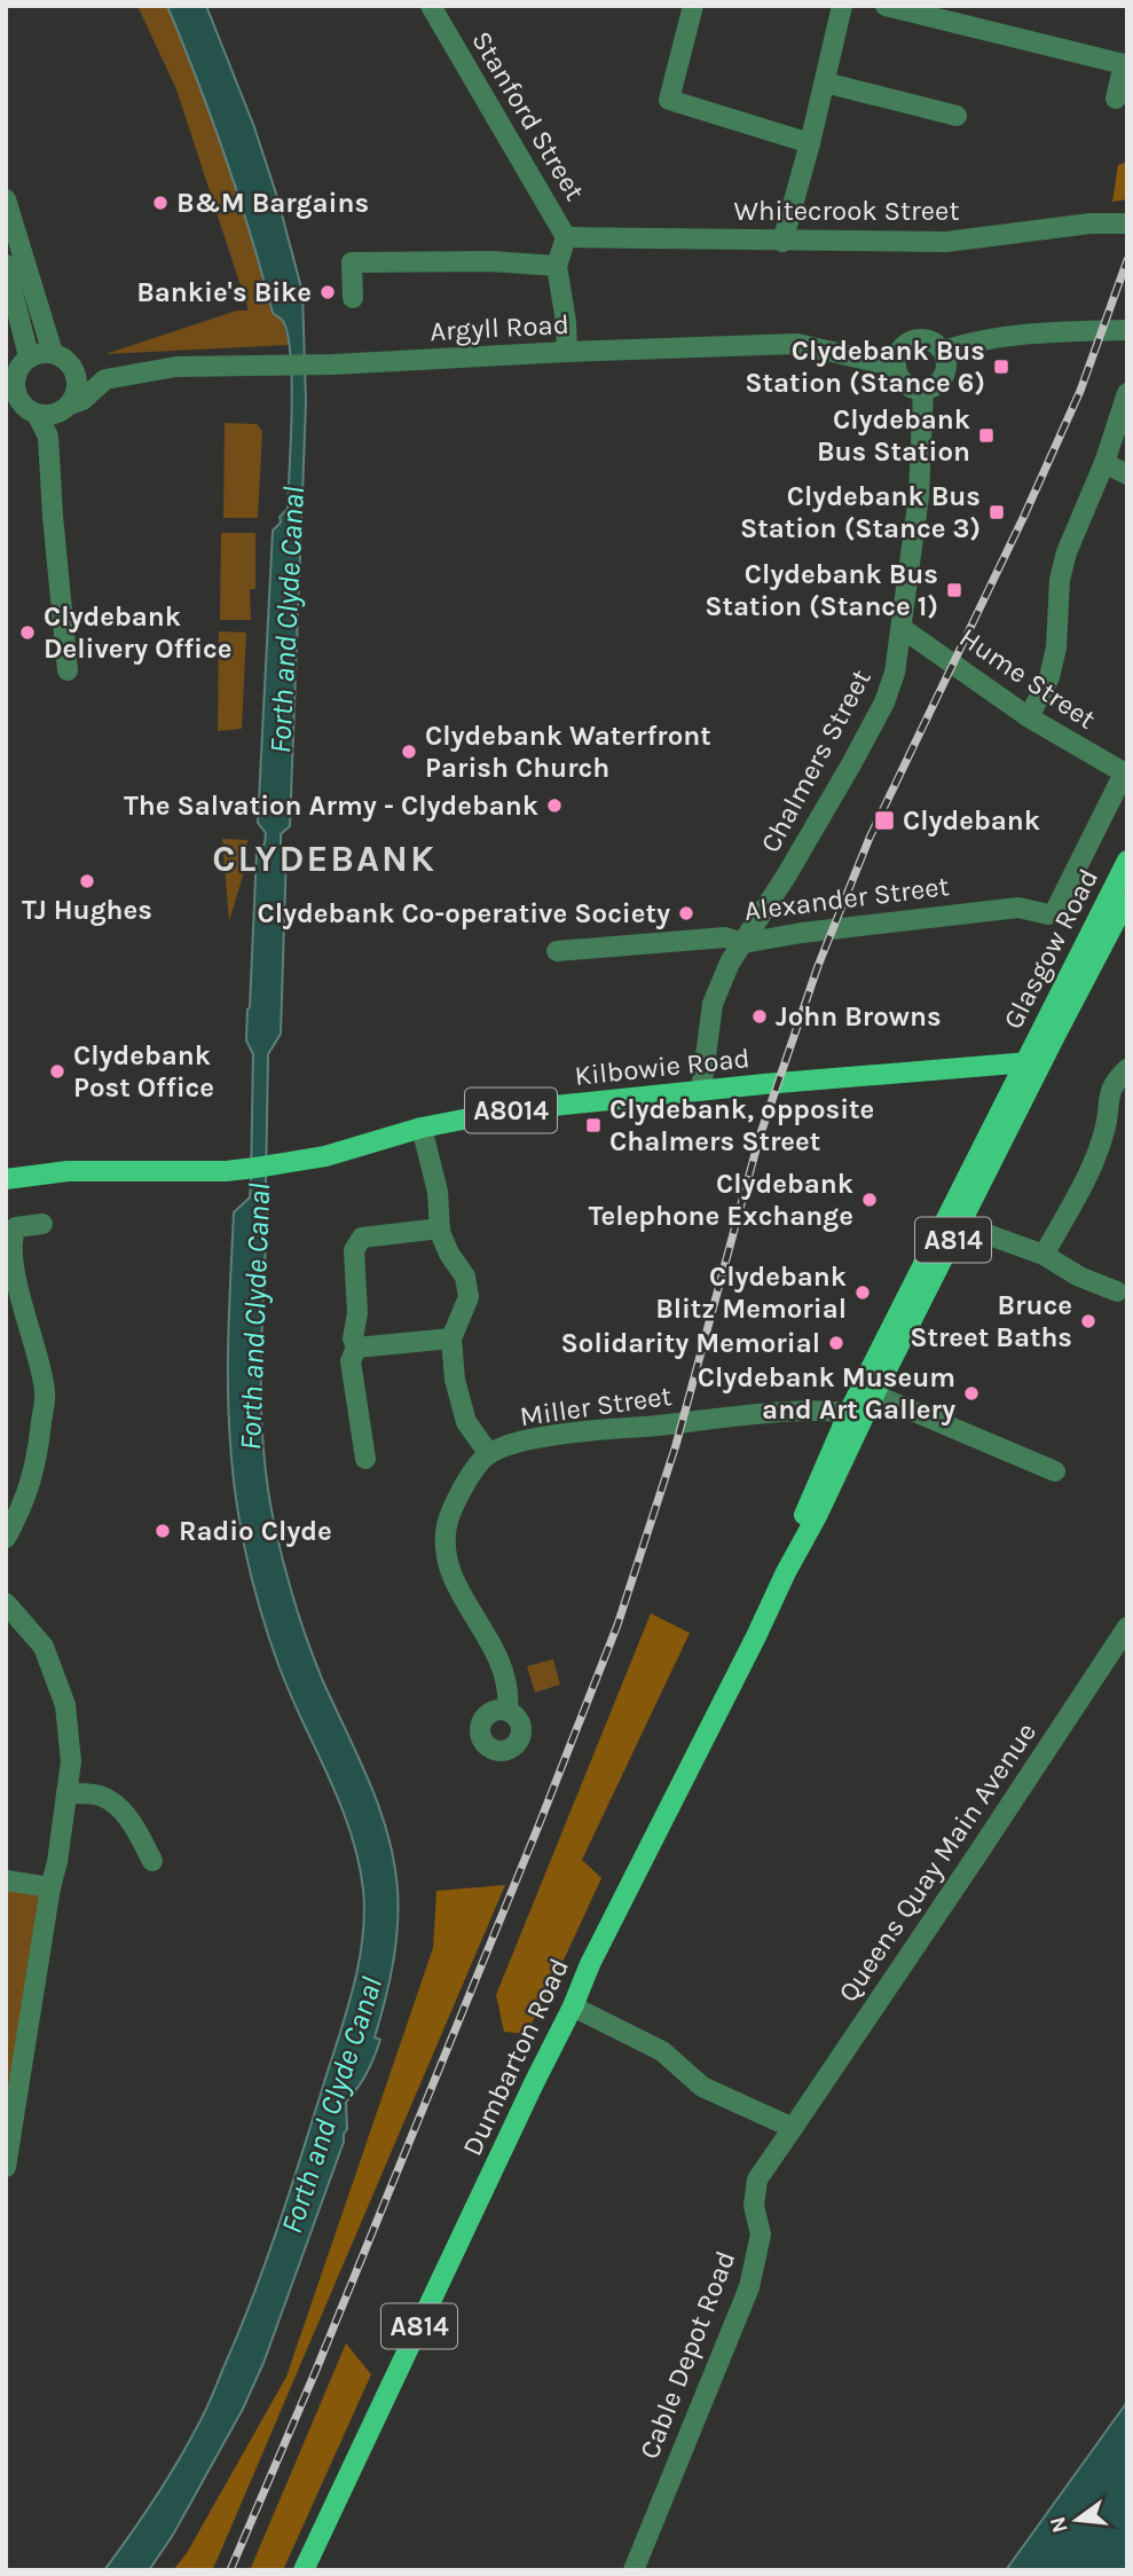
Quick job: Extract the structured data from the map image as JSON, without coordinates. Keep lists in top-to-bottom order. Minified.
{"streets":{"main road":["Glasgow Road","Kilbowie Road","A8014","A814","Dumbarton Road"],"street":["Stanford Street","Whitecrook Street","Argyll Road","Hume Street","Chalmers Street","Alexander Street","Miller Street","Queens Quay Main Avenue","Cable Depot Road"]},"crossings":[["Stanford Street","Whitecrook Street"],["Stanford Street","Argyll Road"],["Argyll Road","Chalmers Street"],["Hume Street","Chalmers Street"],["Hume Street","Alexander Street"],["Chalmers Street","Alexander Street"],["Chalmers Street","Kilbowie Road"],["Glasgow Road","Kilbowie Road"],["Glasgow Road","Dumbarton Road"],["Kilbowie Road","Dumbarton Road"],["Miller Street","Dumbarton Road"],["Queens Quay Main Avenue","Cable Depot Road"]],"districts":["CLYDEBANK"],"water":["Forth and Clyde Canal"],"places":{"other":["B&M Bargains","Bankie's Bike","Clydebank Delivery Office","Clydebank Waterfront Parish Church","The Salvation Army - Clydebank","TJ Hughes","Clydebank Co-operative Society","John Browns","Clydebank Post Office","Clydebank Telephone Exchange","Clydebank Blitz Memorial","Bruce Street Baths","Solidarity Memorial","Clydebank Museum and Art Gallery","Radio Clyde"],"transit":["Clydebank Bus Station (Stance 6)","Clydebank Bus Station","Clydebank Bus Station (Stance 3)","Clydebank Bus Station (Stance 1)","Clydebank","Clydebank, opposite Chalmers Street"]},"north":"left"}
